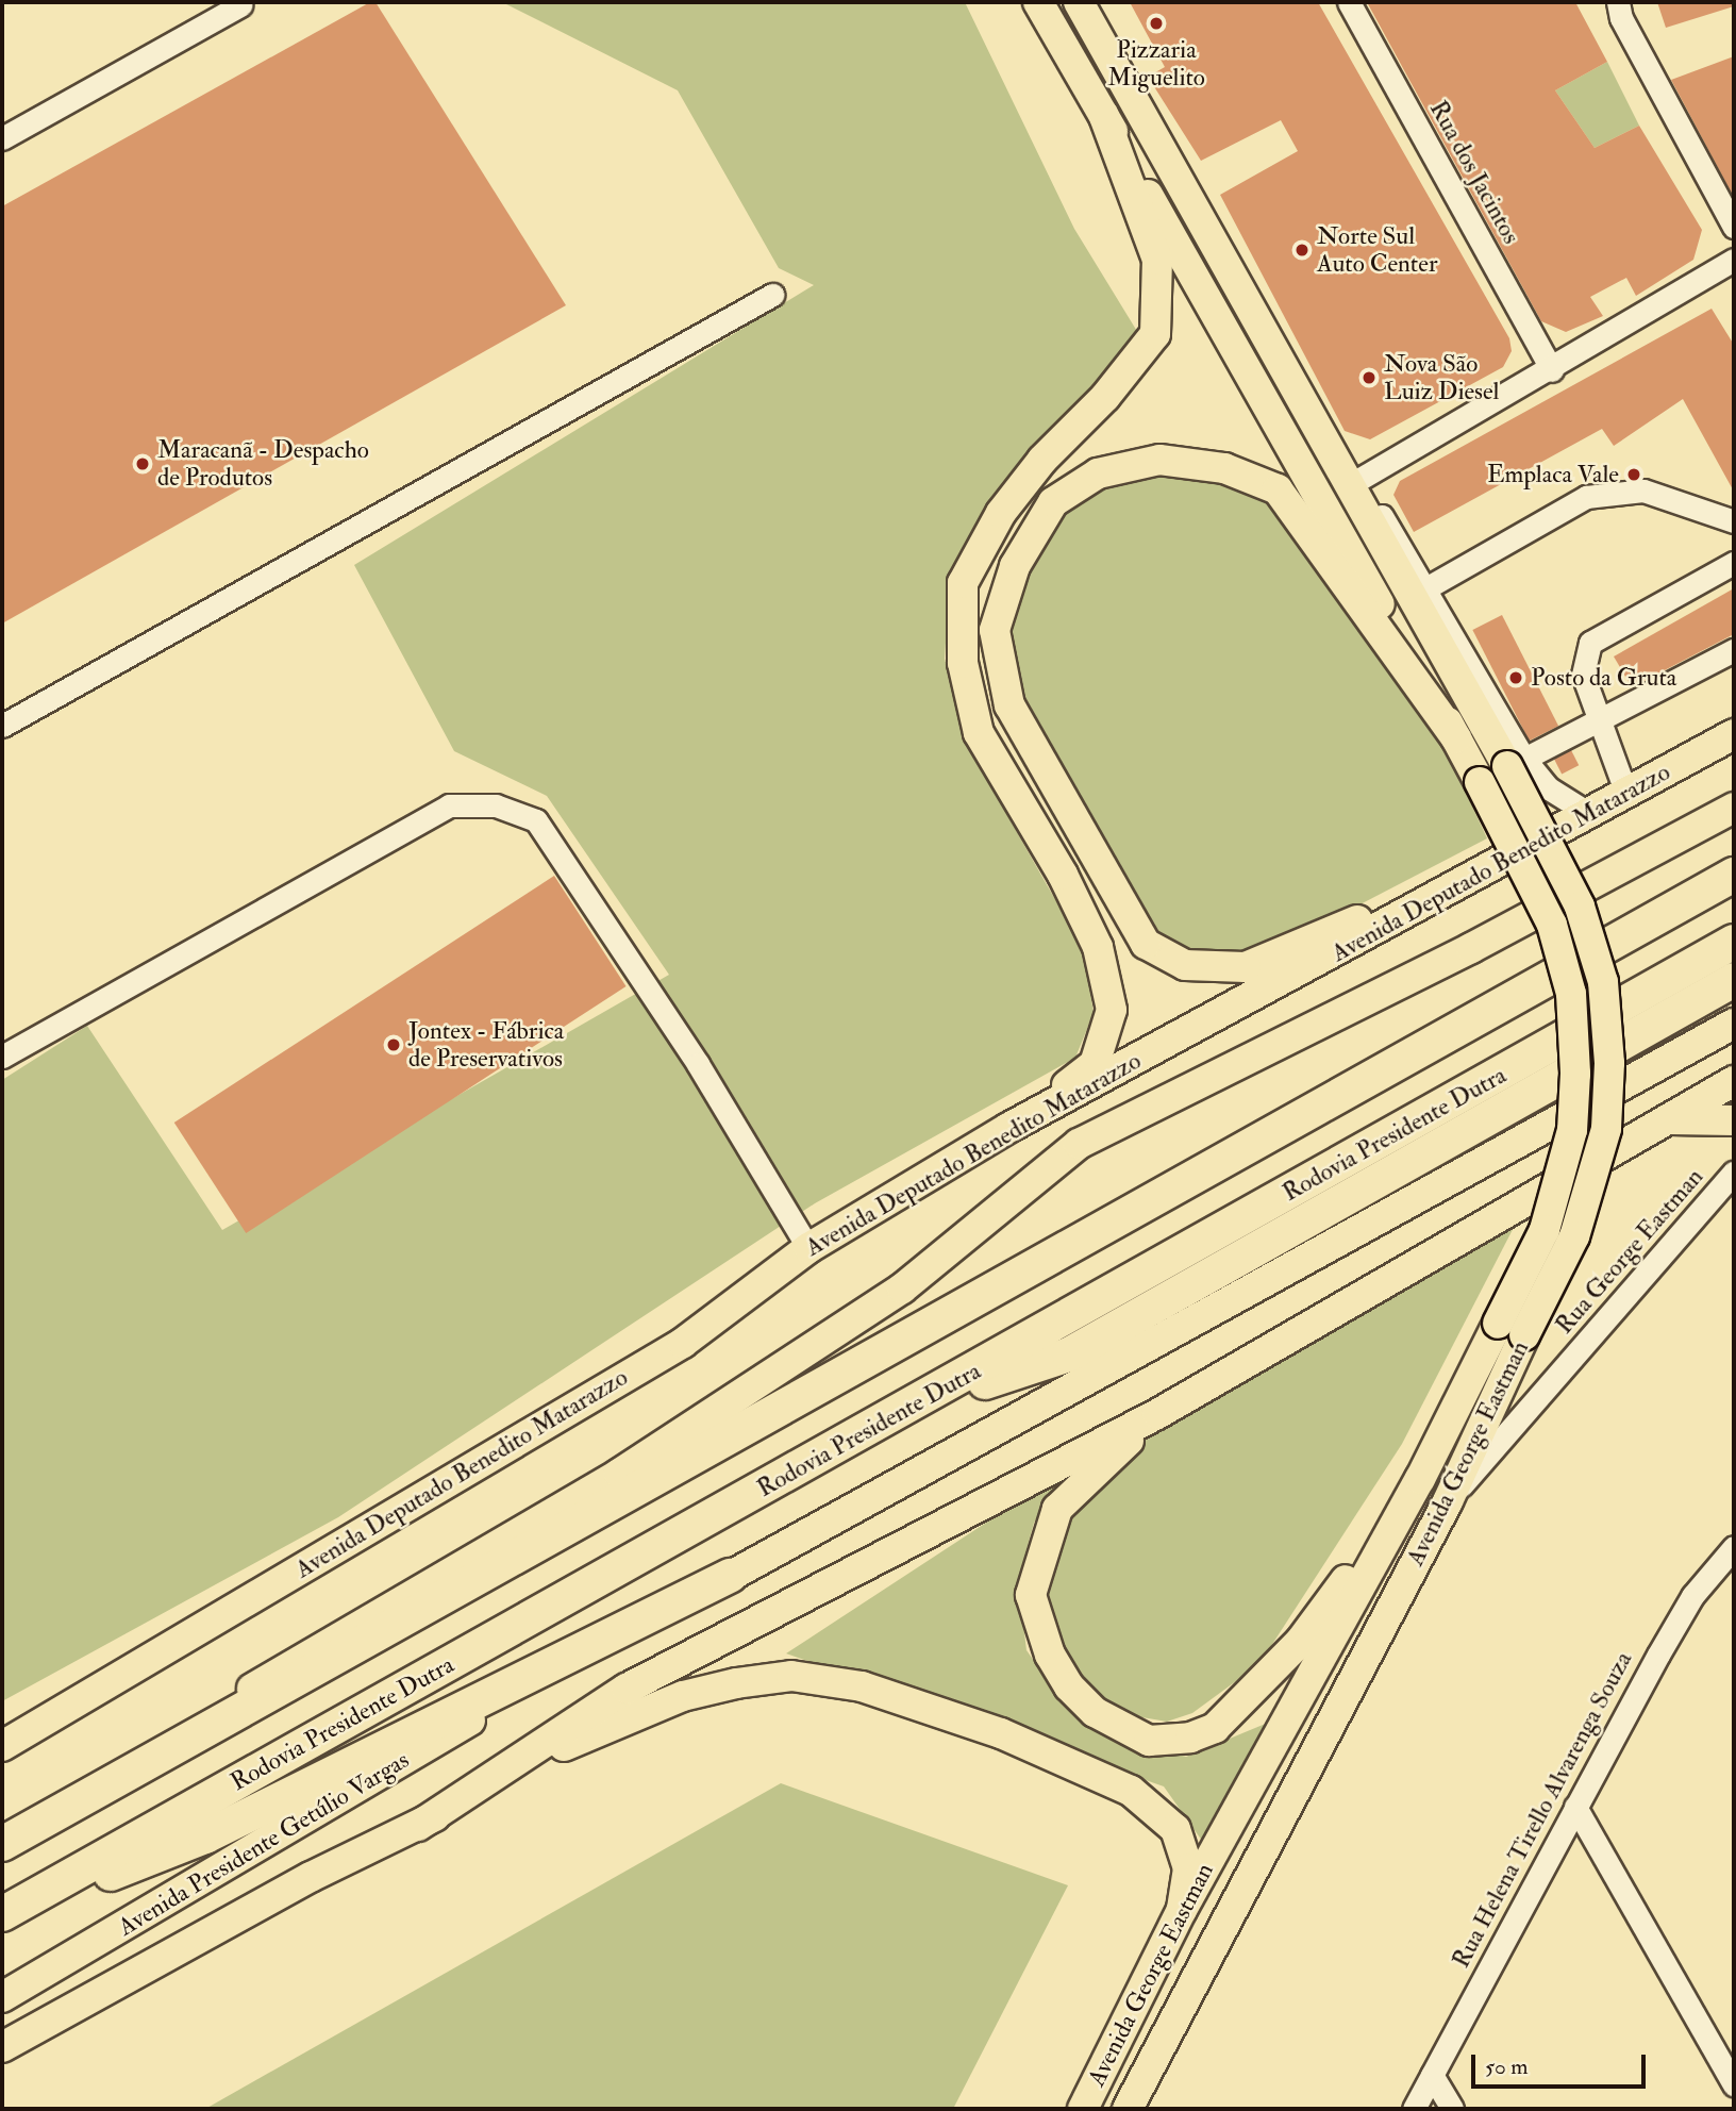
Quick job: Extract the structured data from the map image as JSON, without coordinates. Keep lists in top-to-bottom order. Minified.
{"streets":{"highway":["Rodovia Presidente Dutra"],"main road":["Avenida Deputado Benedito Matarazzo","Avenida George Eastman","Avenida Presidente Getúlio Vargas"],"street":["Rua dos Jacintos","Rua George Eastman","Rua Helena Tirello Alvarenga Souza"]},"crossings":[["Rua George Eastman","Avenida George Eastman"]],"places":["Pizzaria Miguelito","Norte Sul Auto Center","Nova São Luiz Diesel","Maracanã - Despacho de Produtos","Emplaca Vale","Posto da Gruta","Jontex - Fábrica de Preservativos"],"scale_bar":"50 m"}
